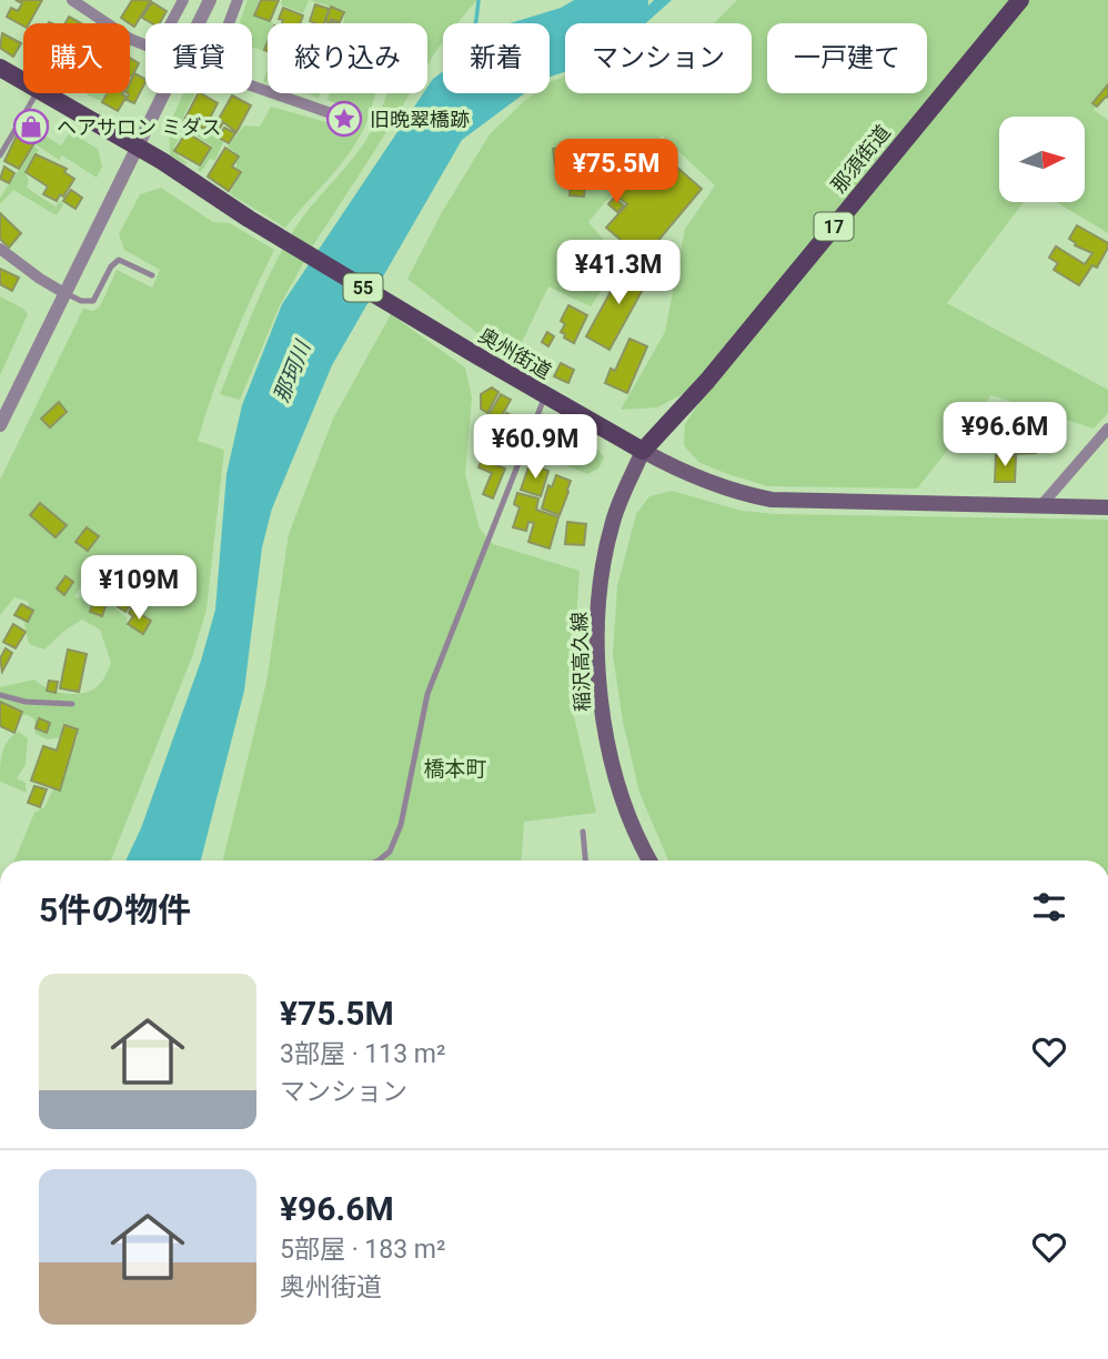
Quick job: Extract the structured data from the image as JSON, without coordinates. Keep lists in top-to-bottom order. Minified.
{"streets":{"main road":["那須街道","17","55","奥州街道","稲沢高久線"]},"crossings":[["那須街道","奥州街道"],["那須街道","稲沢高久線"],["奥州街道","稲沢高久線"]],"districts":["橋本町"],"water":["那珂川"],"places":{"place":["旧晩翠橋跡"],"shop":["ヘアサロン ミダス"]},"north":"right","page":{"chip":["購入","賃貸","絞り込み","新着","マンション","一戸建て"],"price":["¥75.5M","¥41.3M","¥96.6M","¥60.9M","¥109M"],"heading":"5件の物件","list":[{"name":"¥75.5M","note":"3部屋 · 113 m² · マンション"},{"name":"¥96.6M","note":"5部屋 · 183 m² · 奥州街道"}]}}
